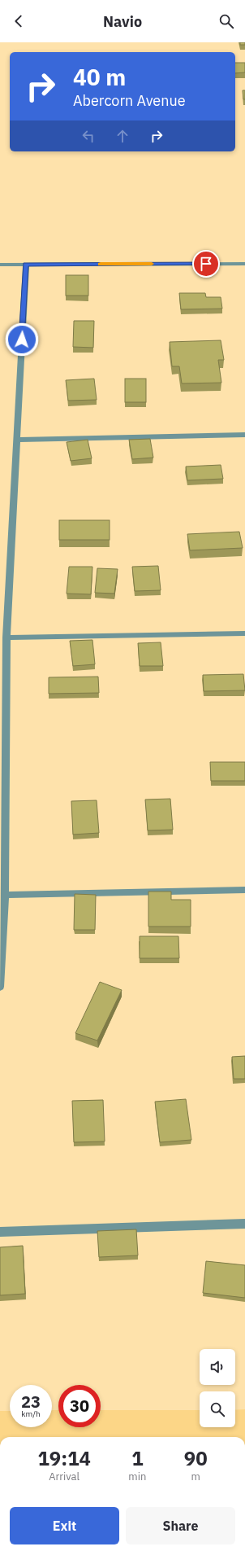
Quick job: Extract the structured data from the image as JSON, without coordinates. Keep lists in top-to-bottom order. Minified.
{"page":{"header":"Navio","turn":["40 m","Abercorn Avenue"],"speed":"23 km/h","limit":"30","eta":["19:14","Arrival","1","min","90","m"],"buttons":["Exit","Share"]}}
